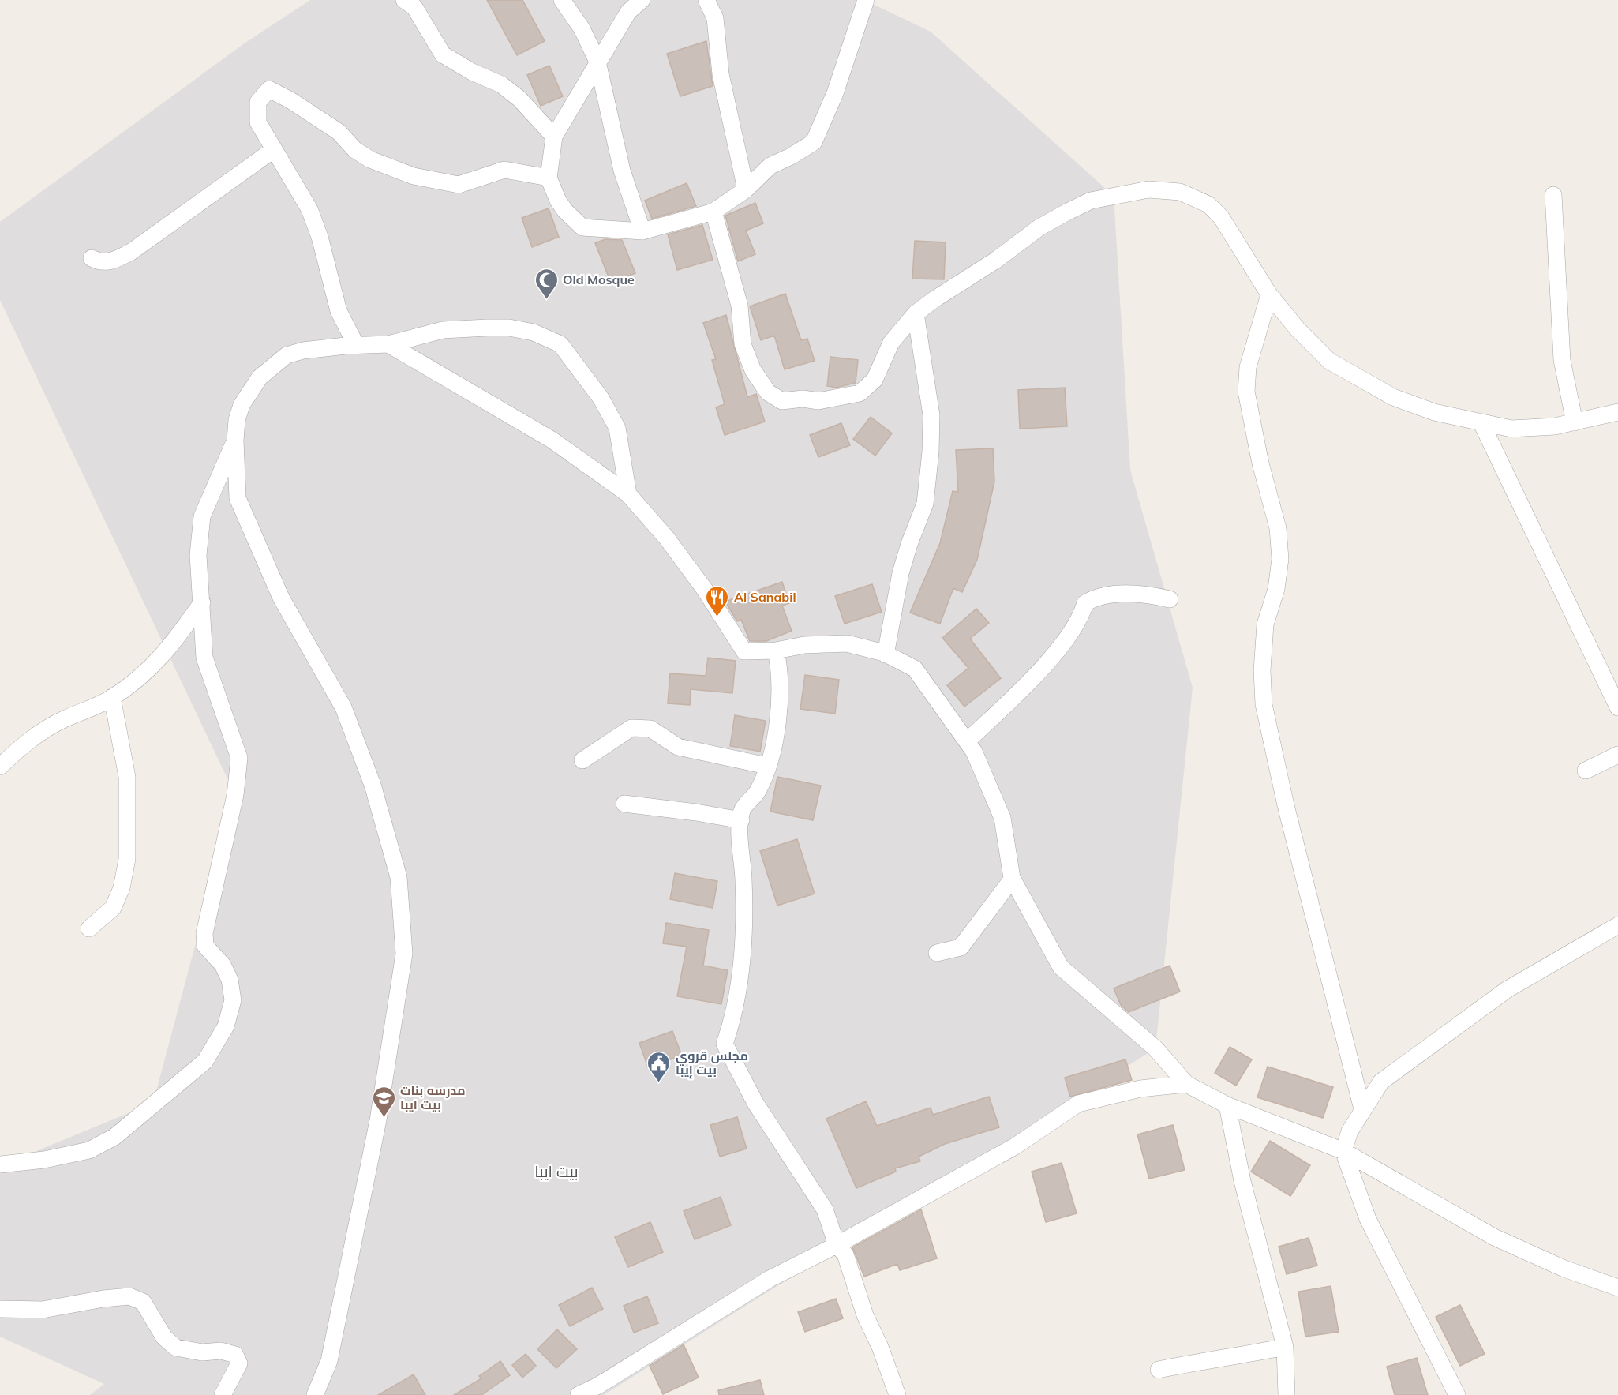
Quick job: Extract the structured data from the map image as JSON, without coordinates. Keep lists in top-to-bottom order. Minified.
{"districts":["بيت ايبا"],"places":{"mosque":["Old Mosque"],"restaurant":["Al Sanabil"],"public building":["مجلس قروي بيت إيبا"],"school or university":["مدرسه بنات بيت ايبا"]}}
